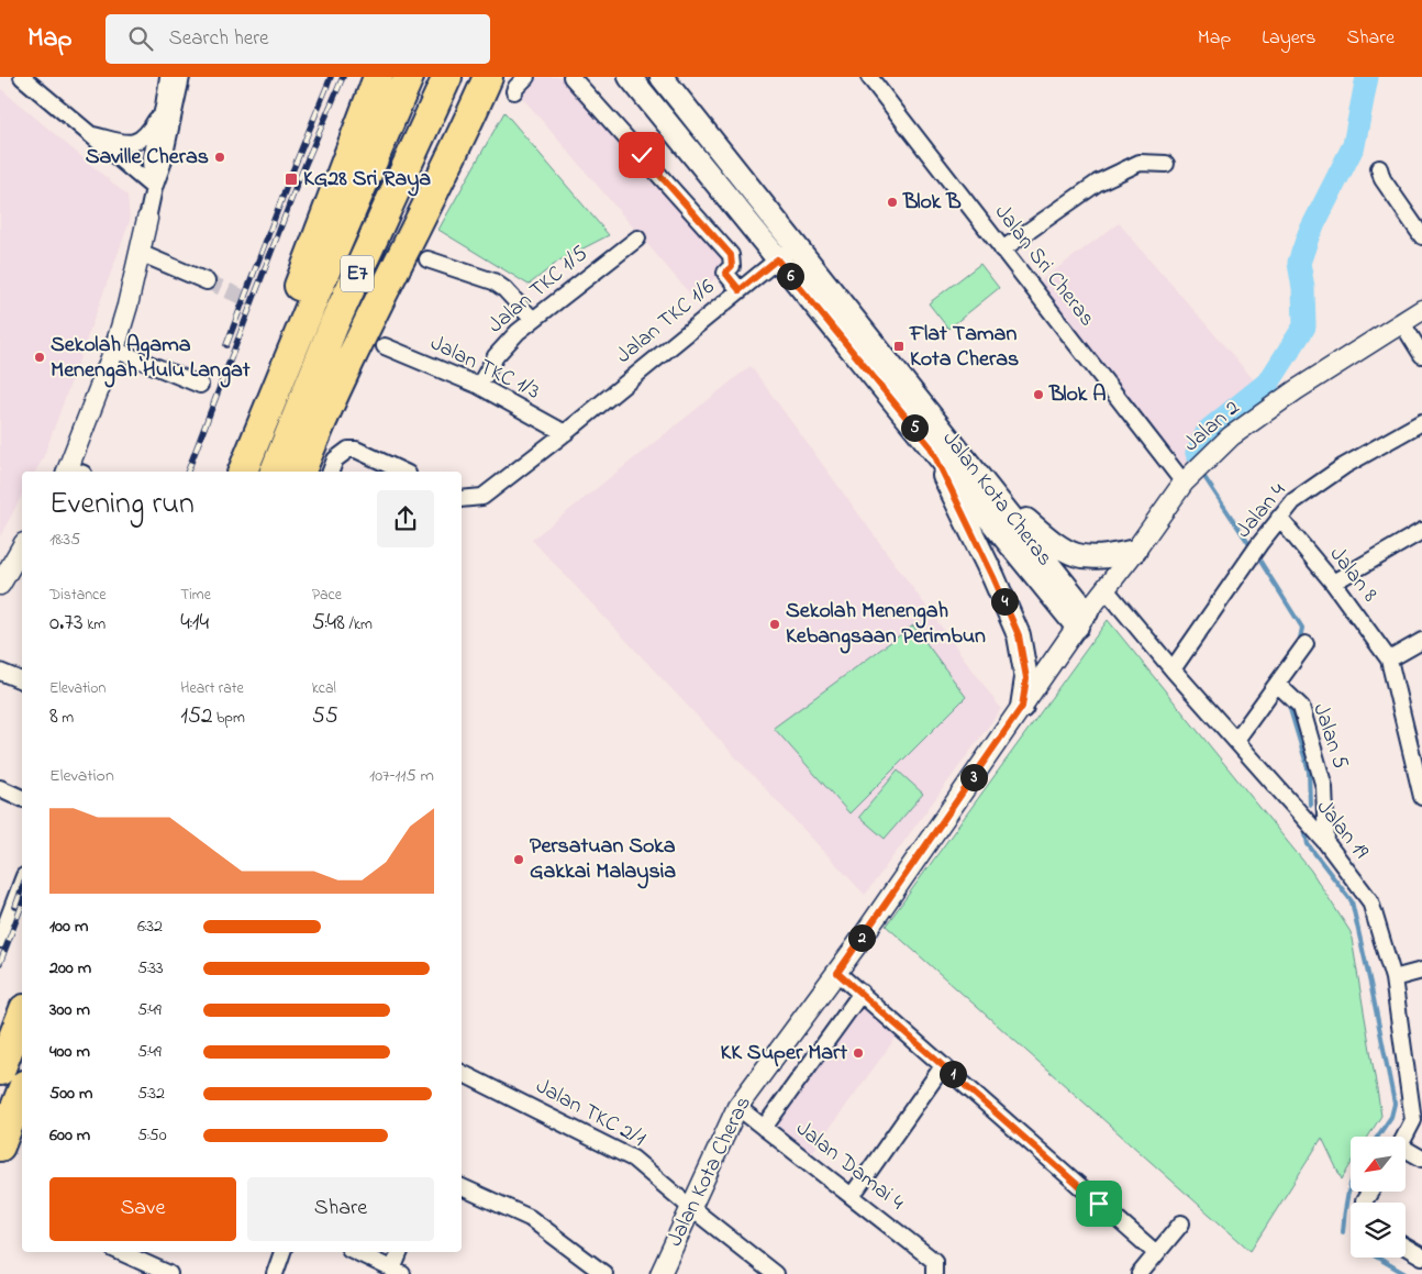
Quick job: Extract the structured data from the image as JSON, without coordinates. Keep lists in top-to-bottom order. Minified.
{"streets":{"highway":["E7"],"main road":["Jalan Kota Cheras"],"street":["Jalan Sri Cheras","Jalan TKC 1/5","Jalan TKC 1/6","Jalan TKC 1/3","Jalan 2","Jalan 4","Jalan 8","Jalan 5","Jalan 19","Jalan TKC 2/1","Jalan Damai 4"]},"crossings":[["Jalan Sri Cheras","Jalan 2"],["Jalan TKC 1/5","Jalan TKC 1/3"],["Jalan TKC 1/6","Jalan TKC 1/3"],["Jalan TKC 1/6","Jalan Kota Cheras"],["Jalan 2","Jalan Kota Cheras"],["Jalan 2","Jalan 19"],["Jalan Kota Cheras","Jalan TKC 2/1"],["Jalan Kota Cheras","Jalan Damai 4"],["Jalan 4","Jalan 8"],["Jalan 4","Jalan 19"],["Jalan 5","Jalan 19"]],"places":{"other":["Saville Cheras","Blok B","Sekolah Agama Menengah Hulu Langat","Blok A","Sekolah Menengah Kebangsaan Perimbun","Persatuan Soka Gakkai Malaysia","KK Super Mart"],"transit":["KG28 Sri Raya","Flat Taman Kota Cheras"]},"north":"bottom left","page":{"header":"Map","search":"Search here","nav":["Map","Layers","Share"],"pins":["6","5","4","3","2","1"],"heading":["Evening run","18:35"],"stats":[["Distance","0.73 km"],["Time","4:14"],["Pace","5:48 /km"],["Elevation","8 m"],["Heart rate","152 bpm"],["kcal","55"]],"chart":["Elevation","107–115 m"],"list":[{"name":"100 m","note":"6:32"},{"name":"200 m","note":"5:33"},{"name":"300 m","note":"5:49"},{"name":"400 m","note":"5:49"},{"name":"500 m","note":"5:32"},{"name":"600 m","note":"5:50"}],"buttons":["Save","Share"]}}
